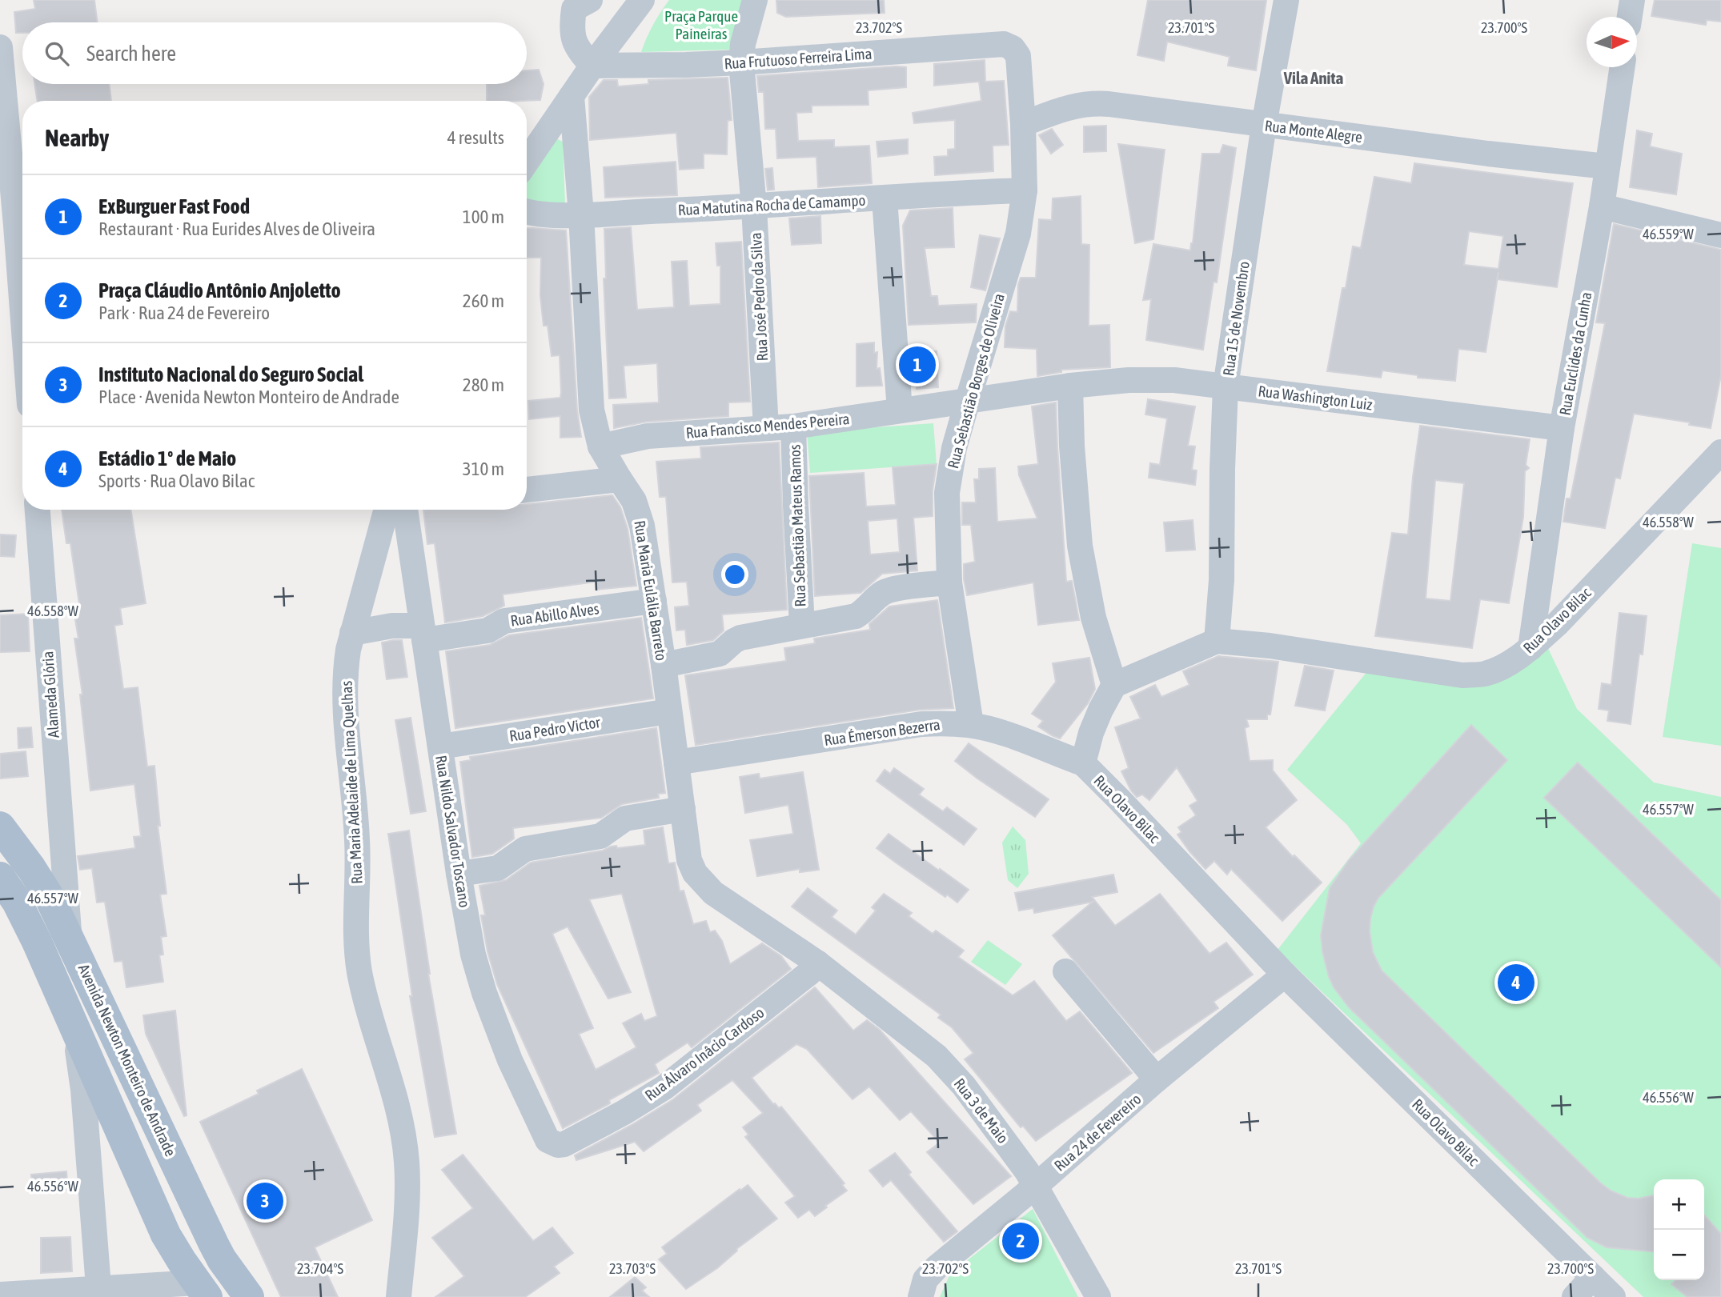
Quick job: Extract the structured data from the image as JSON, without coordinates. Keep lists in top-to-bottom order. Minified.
{"streets":{"main road":["Avenida Newton Monteiro de Andrade"],"street":["Rua Frutuoso Ferreira Lima","Rua Monte Alegre","Rua Matutina Rocha de Camampo","Rua José Pedro da Silva","Rua 15 de Novembro","Rua Euclides da Cunha","Rua Sebastião Borges de Oliveira","Rua Washington Luiz","Rua Francisco Mendes Pereira","Rua Sebastião Mateus Ramos","Rua Maria Eulália Barreto","Rua Abillo Alves","Rua Olavo Bilac","Alameda Glória","Rua Pedro Victor","Rua Émerson Bezerra","Rua Maria Adelaide de Lima Quelhas","Rua Nildo Salvador Toscano","Rua Álvaro Inâcio Cardoso","Rua 3 de Maio","Rua 24 de Fevereiro"]},"crossings":[["Rua Frutuoso Ferreira Lima","Rua José Pedro da Silva"],["Rua Frutuoso Ferreira Lima","Rua Sebastião Borges de Oliveira"],["Rua Monte Alegre","Rua 15 de Novembro"],["Rua Monte Alegre","Rua Euclides da Cunha"],["Rua Monte Alegre","Rua Sebastião Borges de Oliveira"],["Rua Matutina Rocha de Camampo","Rua José Pedro da Silva"],["Rua Matutina Rocha de Camampo","Rua Sebastião Borges de Oliveira"],["Rua Matutina Rocha de Camampo","Rua Maria Eulália Barreto"],["Rua José Pedro da Silva","Rua Francisco Mendes Pereira"],["Rua 15 de Novembro","Rua Washington Luiz"],["Rua 15 de Novembro","Rua Olavo Bilac"],["Rua Euclides da Cunha","Rua Washington Luiz"],["Rua Euclides da Cunha","Rua Olavo Bilac"],["Rua Sebastião Borges de Oliveira","Rua Washington Luiz"],["Rua Sebastião Borges de Oliveira","Rua Francisco Mendes Pereira"],["Rua Sebastião Borges de Oliveira","Rua Émerson Bezerra"],["Rua Washington Luiz","Rua Francisco Mendes Pereira"],["Rua Francisco Mendes Pereira","Rua Sebastião Mateus Ramos"],["Rua Francisco Mendes Pereira","Rua Maria Eulália Barreto"],["Rua Maria Eulália Barreto","Rua Abillo Alves"],["Rua Maria Eulália Barreto","Rua Pedro Victor"],["Rua Maria Eulália Barreto","Rua Émerson Bezerra"],["Rua Maria Eulália Barreto","Rua Álvaro Inâcio Cardoso"],["Rua Maria Eulália Barreto","Rua 3 de Maio"],["Rua Abillo Alves","Rua Maria Adelaide de Lima Quelhas"],["Rua Abillo Alves","Rua Nildo Salvador Toscano"],["Rua Olavo Bilac","Rua Émerson Bezerra"],["Rua Olavo Bilac","Rua 24 de Fevereiro"],["Alameda Glória","Avenida Newton Monteiro de Andrade"],["Rua Pedro Victor","Rua Nildo Salvador Toscano"],["Rua Nildo Salvador Toscano","Rua Álvaro Inâcio Cardoso"],["Rua Álvaro Inâcio Cardoso","Rua 3 de Maio"],["Rua 3 de Maio","Rua 24 de Fevereiro"]],"districts":["Vila Anita"],"parks":["Praça Parque Paineiras"],"north":"right","page":{"search":"Search here","heading":["Nearby","4 results"],"list":[{"mark":"1","name":"ExBurguer Fast Food","note":"Restaurant · Rua Eurides Alves de Oliveira","value":"100 m"},{"mark":"2","name":"Praça Cláudio Antônio Anjoletto","note":"Park · Rua 24 de Fevereiro","value":"260 m"},{"mark":"3","name":"Instituto Nacional do Seguro Social","note":"Place · Avenida Newton Monteiro de Andrade","value":"280 m"},{"mark":"4","name":"Estádio 1º de Maio","note":"Sports · Rua Olavo Bilac","value":"310 m"}],"pins":["1","4","3","2"],"map_buttons":["+","−"]},"coordinates":["23.702°S","23.701°S","23.700°S","46.559°W","46.558°W","46.557°W","46.556°W","23.704°S","23.703°S"]}
